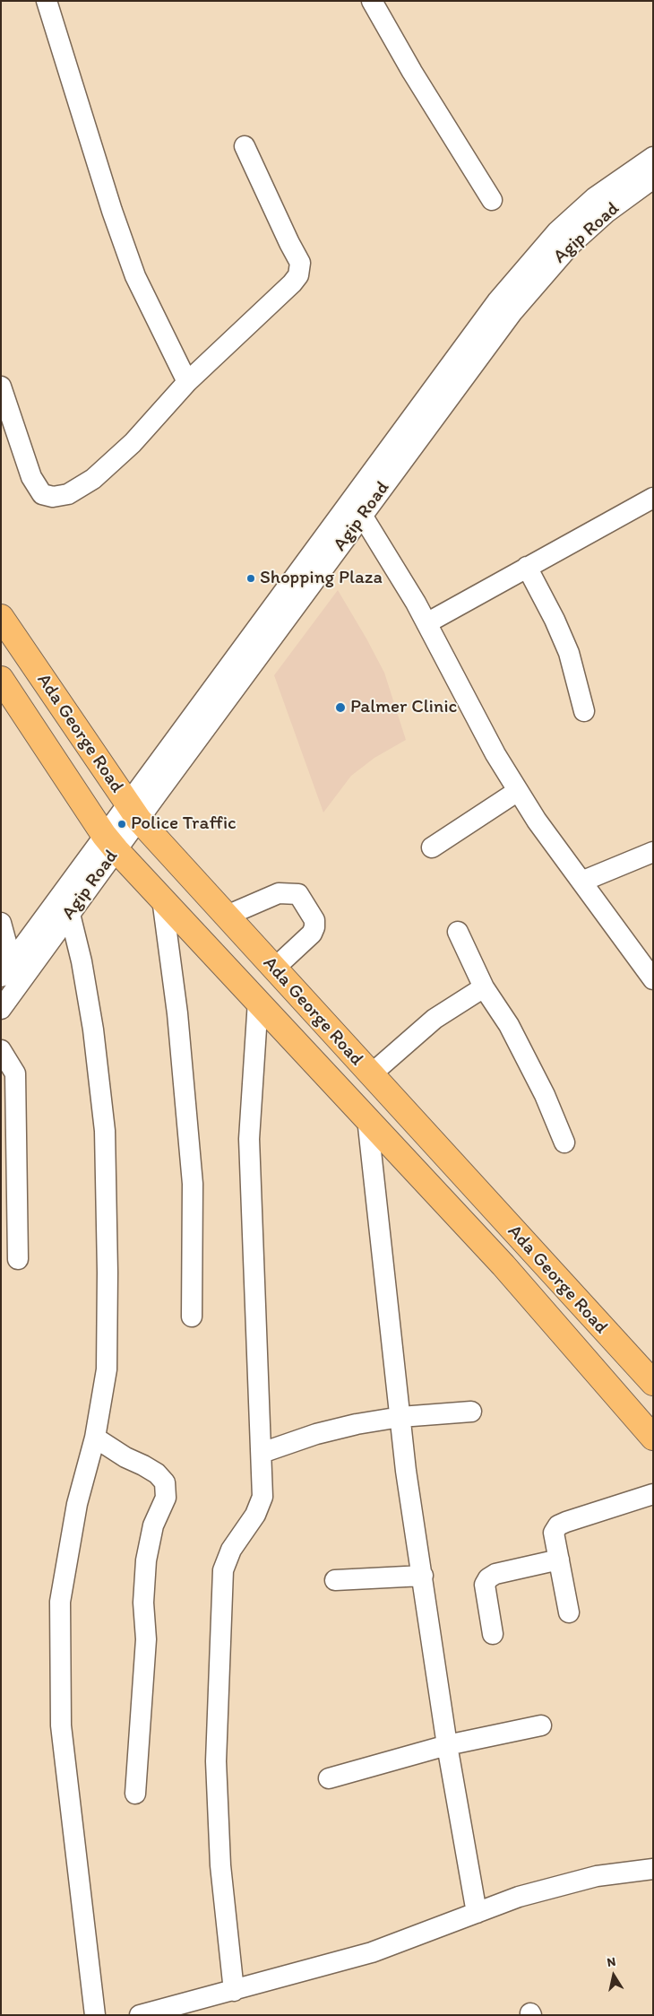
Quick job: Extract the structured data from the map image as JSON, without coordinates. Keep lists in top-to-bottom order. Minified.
{"streets":{"main road":["Ada George Road"],"street":["Agip Road"]},"crossings":[["Agip Road","Ada George Road"]],"places":["Shopping Plaza","Palmer Clinic","Police Traffic"],"north":"top"}
